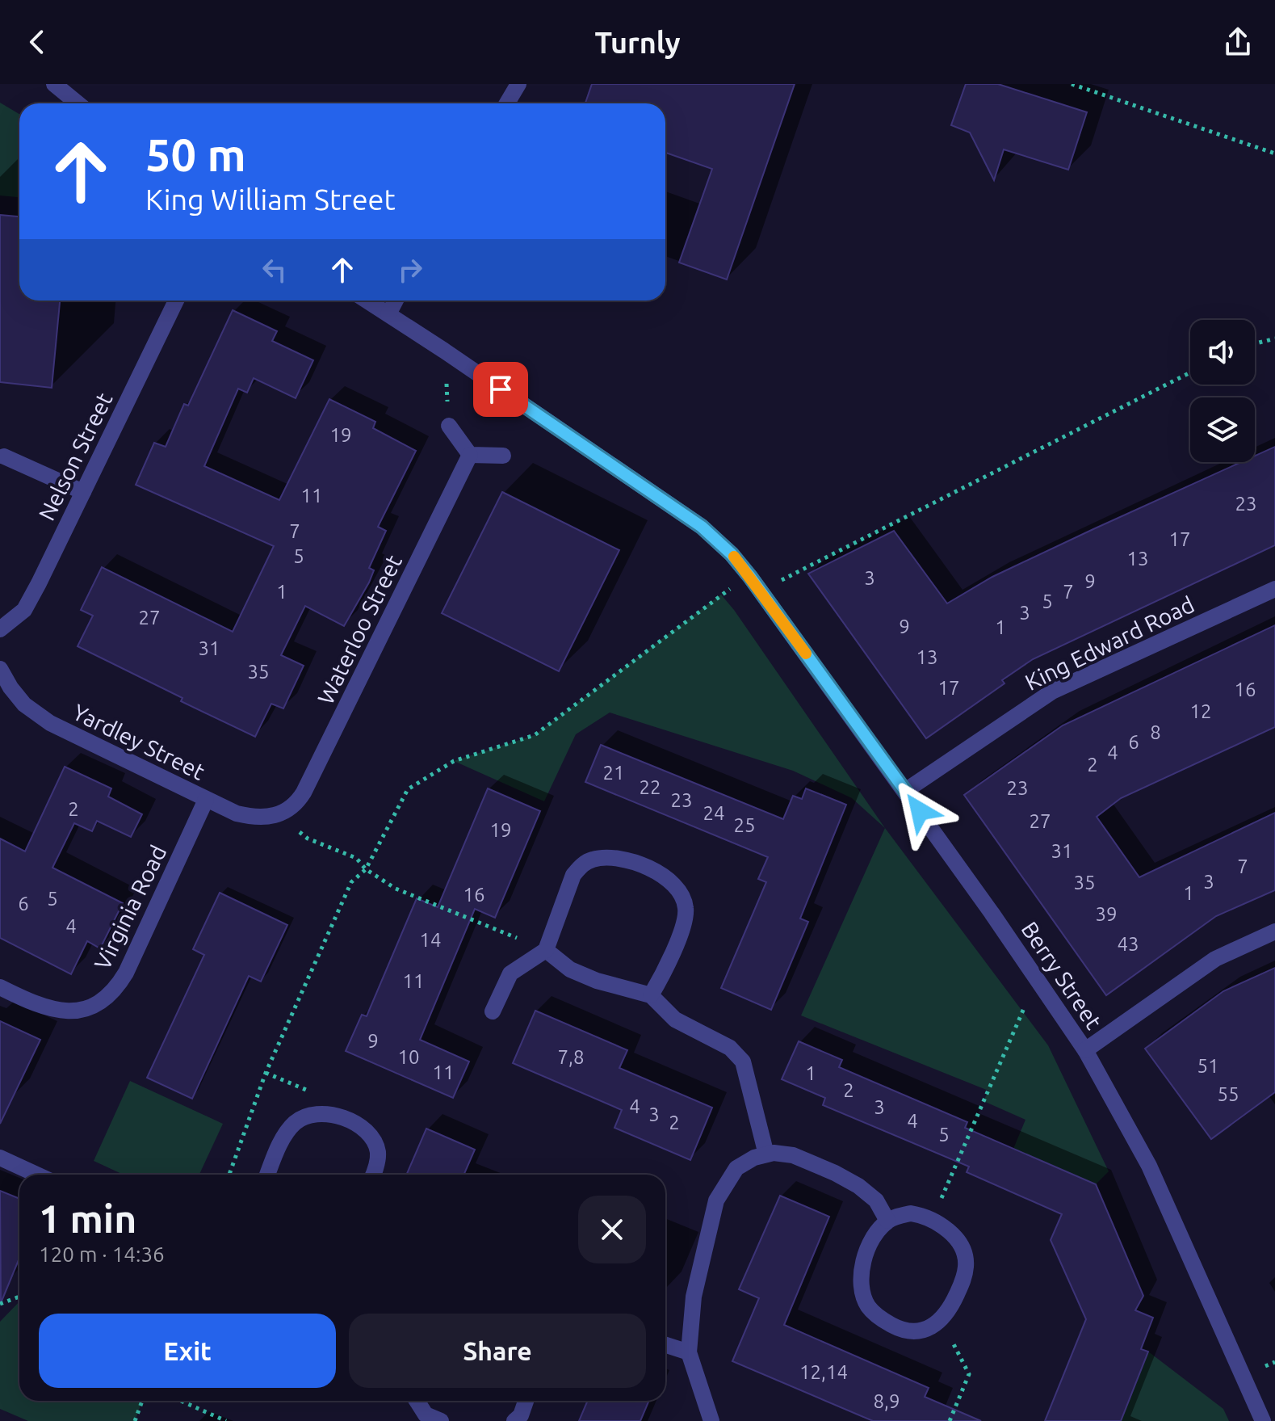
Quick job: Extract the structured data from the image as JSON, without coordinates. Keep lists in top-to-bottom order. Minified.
{"streets":{"street":["Nelson Street","Waterloo Street","King Edward Road","Yardley Street","Virginia Road","Berry Street"]},"crossings":[["Waterloo Street","Yardley Street"],["King Edward Road","Berry Street"],["Yardley Street","Virginia Road"]],"house_numbers":["19","11","23","7","17","5","13","3","9","1","7","5","3","27","9","1","31","13","35","17","16","12","8","6","4","2","21","22","23","23","2","24","27","25","19","31","7","3","35","1","16","5","6","39","4","14","43","11","9","10","7,8","51","11","1","2","55","4","3","3","4","2","5","12,14","8,9"],"page":{"header":"Turnly","turn":["50 m","King William Street"],"heading":["1 min","120 m · 14:36"],"buttons":["Exit","Share"]}}
